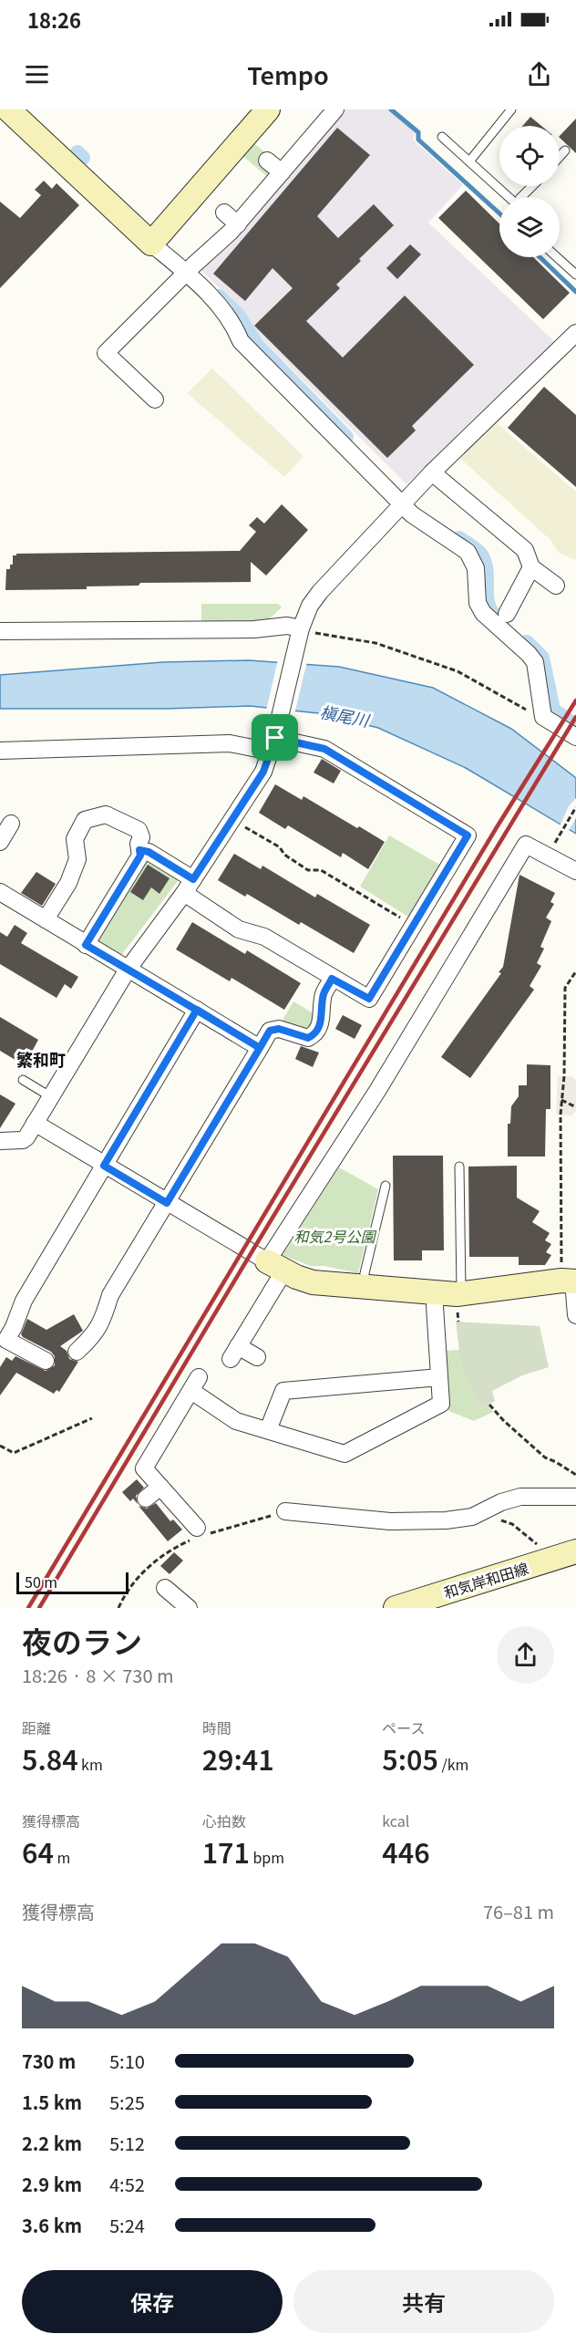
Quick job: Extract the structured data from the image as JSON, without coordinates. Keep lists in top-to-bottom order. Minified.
{"streets":{"street":["和気岸和田線"]},"districts":["繁和町"],"water":["槇尾川"],"parks":["和気2号公園"],"scale_bar":"50 m","page":{"status":"18:26","header":"Tempo","scale":"50 m","heading":["夜のラン","18:26 · 8 × 730 m"],"stats":[["距離","5.84 km"],["時間","29:41"],["ペース","5:05 /km"],["獲得標高","64 m"],["心拍数","171 bpm"],["kcal","446"]],"chart":["獲得標高","76–81 m"],"list":[{"name":"730 m","note":"5:10"},{"name":"1.5 km","note":"5:25"},{"name":"2.2 km","note":"5:12"},{"name":"2.9 km","note":"4:52"},{"name":"3.6 km","note":"5:24"}],"buttons":["保存","共有"]}}
